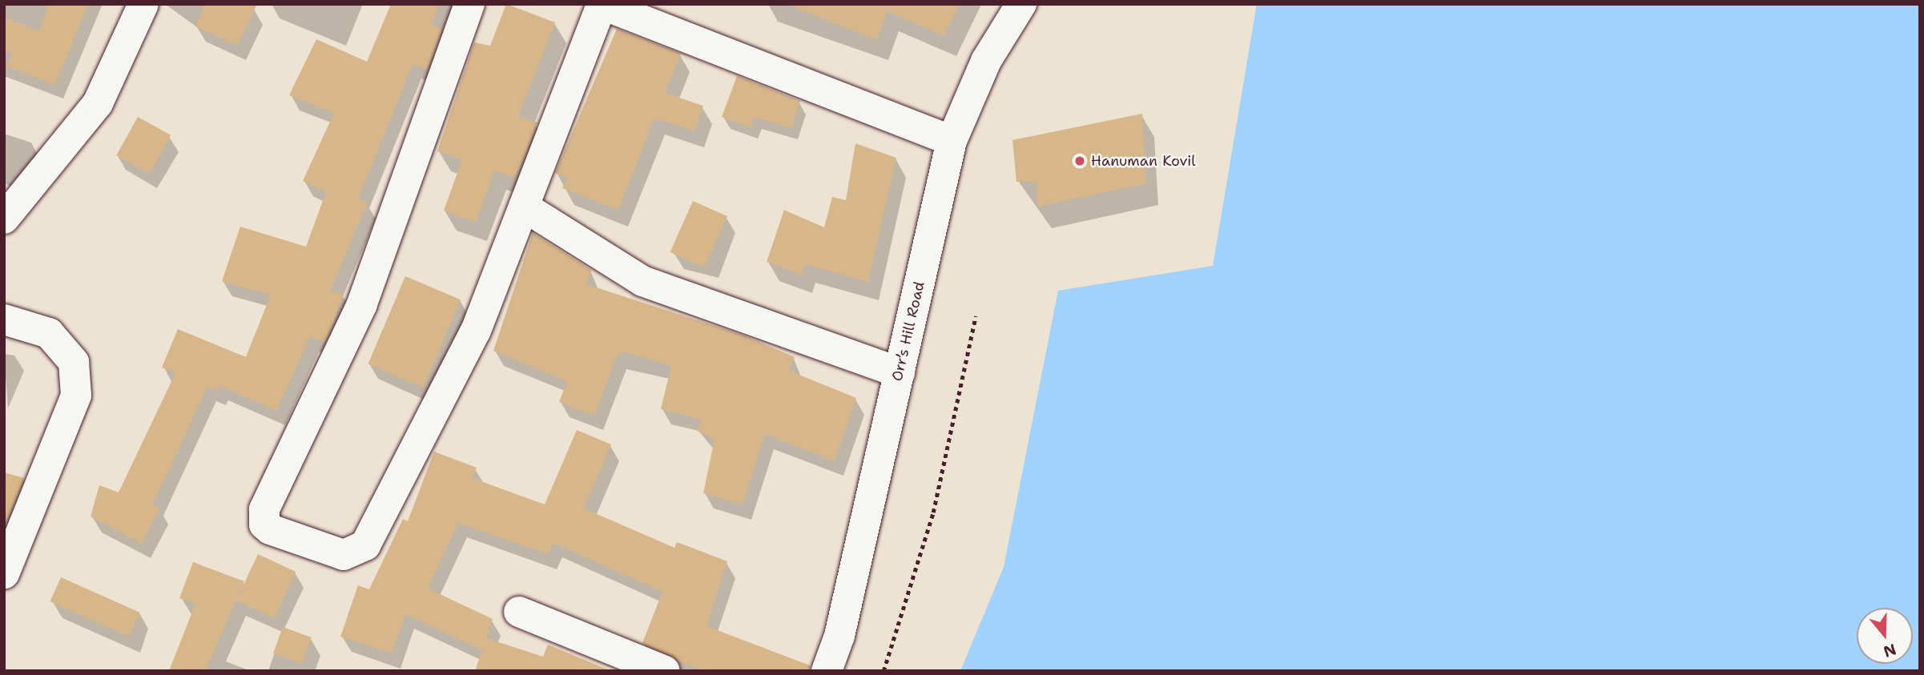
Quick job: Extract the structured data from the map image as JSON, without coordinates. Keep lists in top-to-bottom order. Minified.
{"streets":{"street":["Orr’s Hill Road"]},"places":["Hanuman Kovil"],"north":"bottom"}
